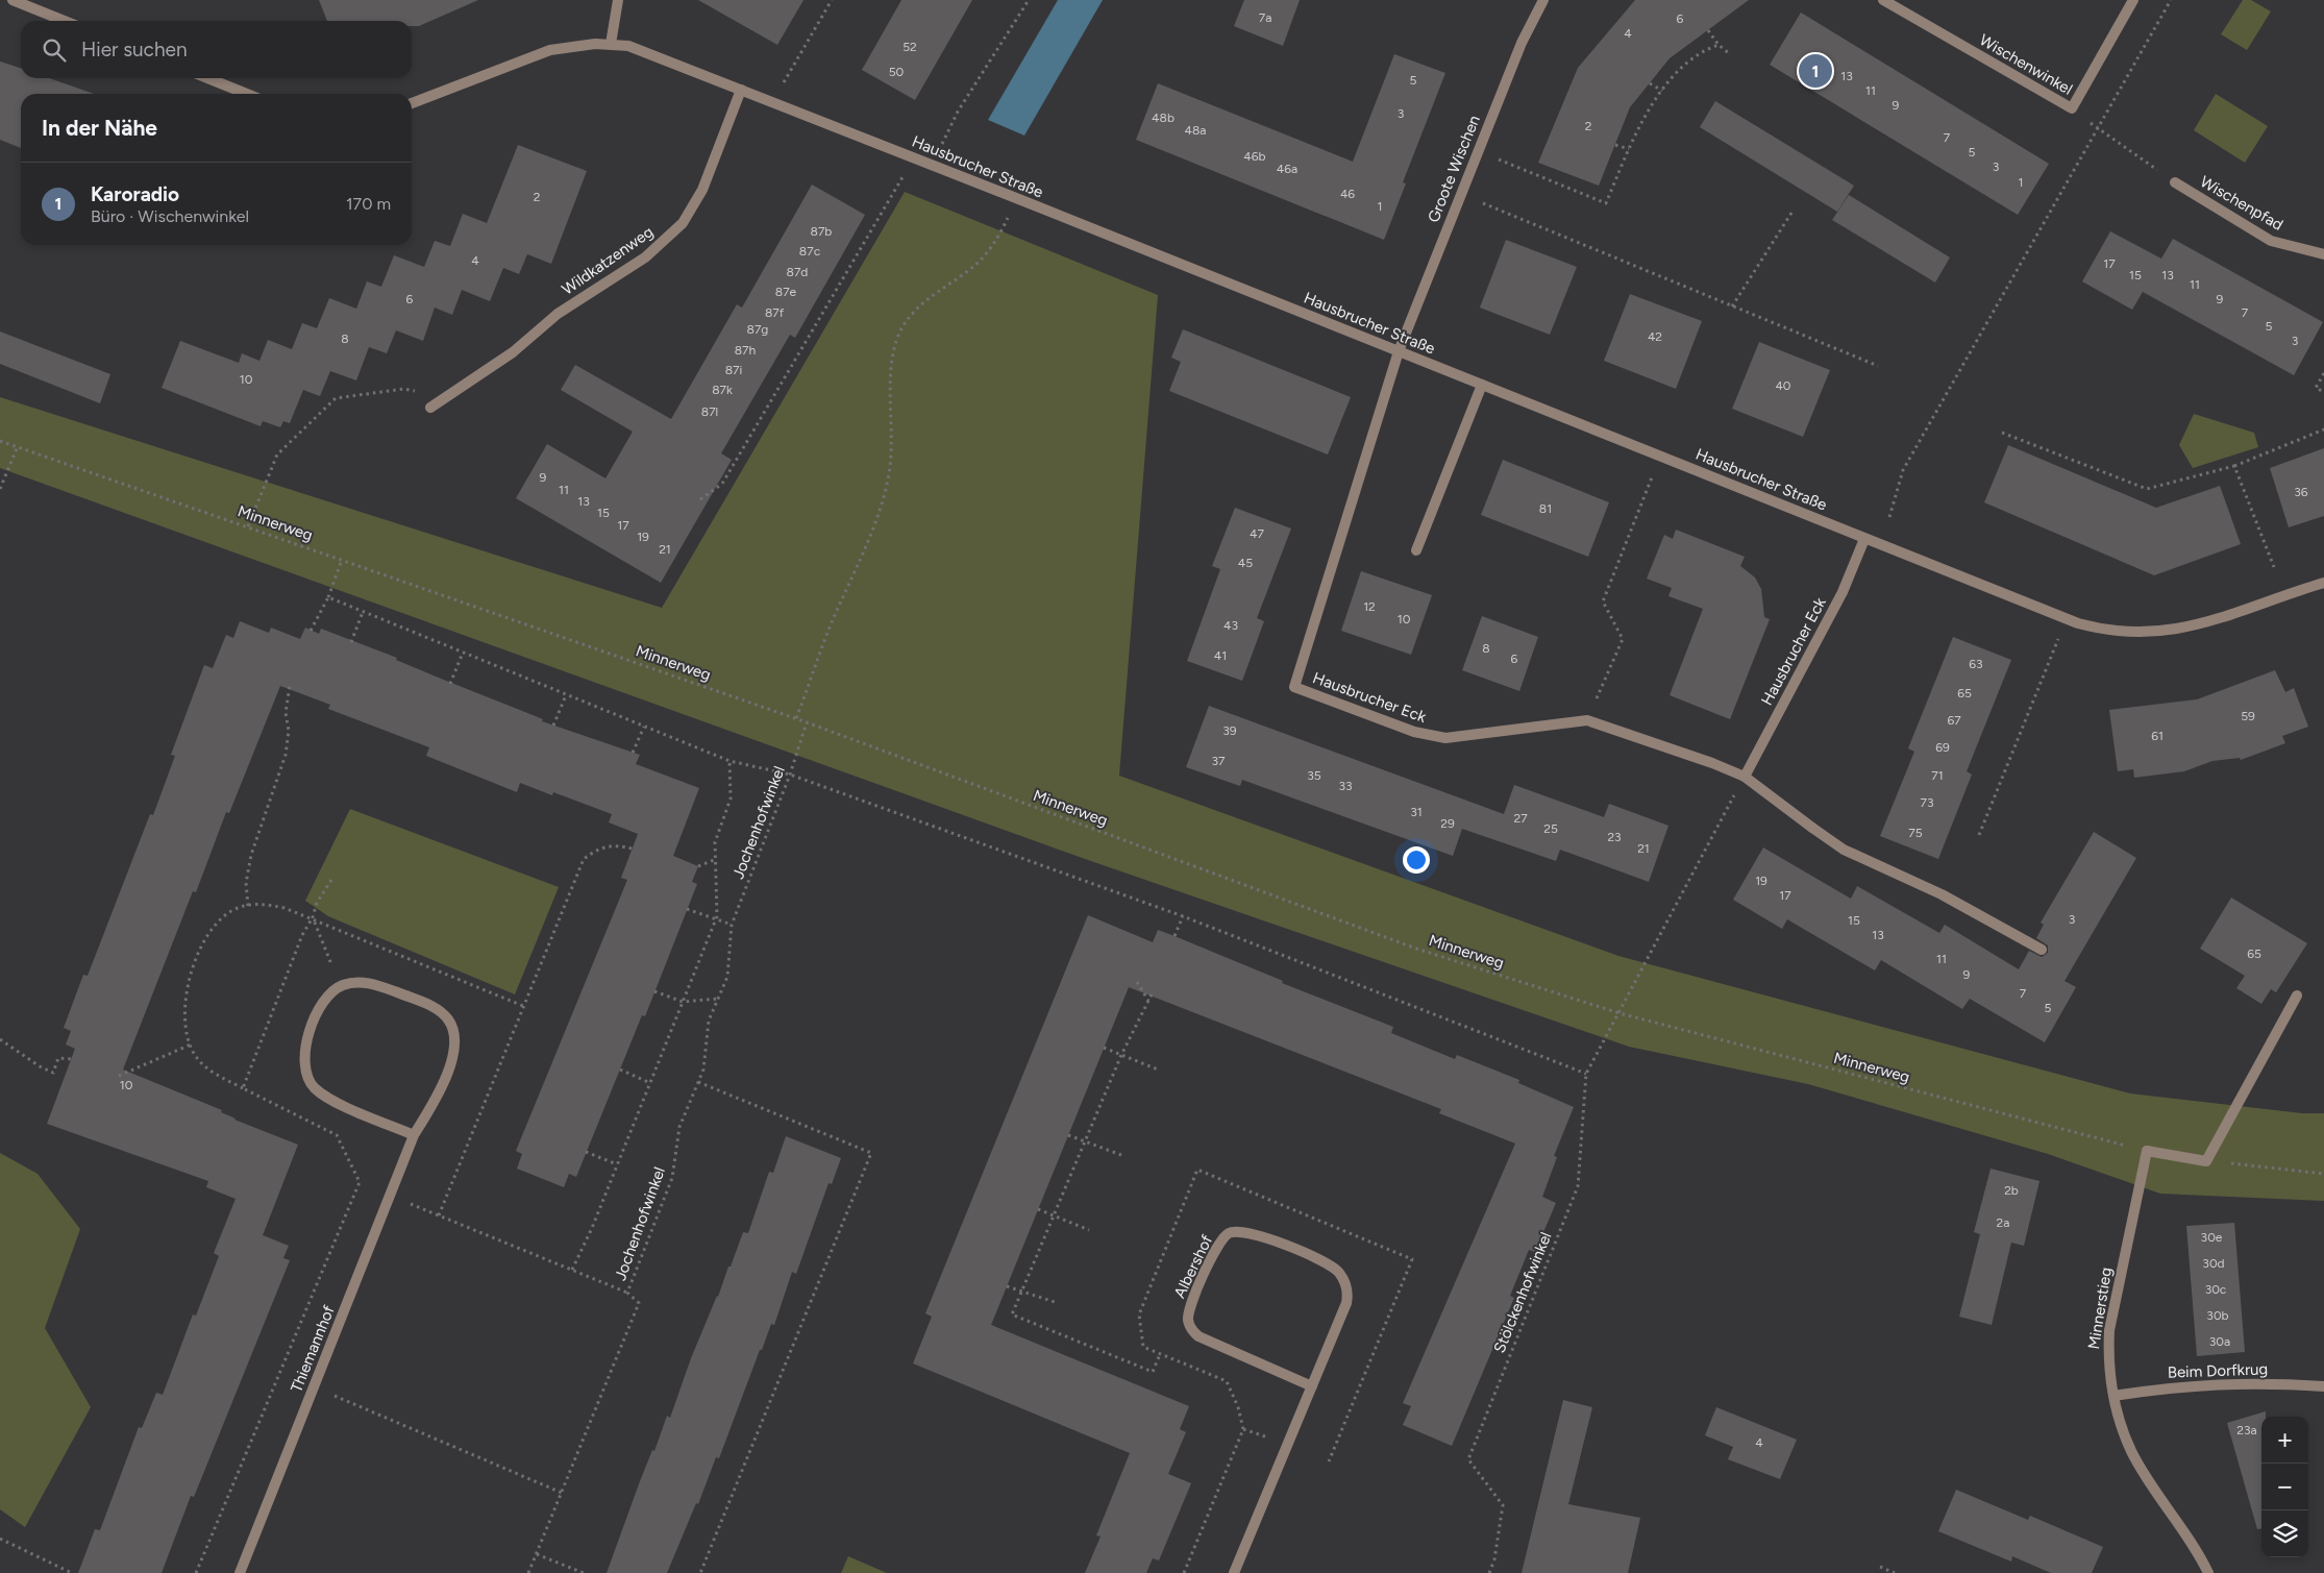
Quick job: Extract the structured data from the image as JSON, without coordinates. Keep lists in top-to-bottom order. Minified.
{"streets":{"street":["Wischenwinkel","Hausbrucher Straße","Groote Wischen","Wischenpfad","Wildkatzenweg","Hausbrucher Eck","Albershof","Minnerstieg","Thiemannhof","Beim Dorfkrug"],"path":["Minnerweg","Jochenhofwinkel","Stölckenhofwinkel"]},"crossings":[["Hausbrucher Straße","Groote Wischen"],["Hausbrucher Straße","Wildkatzenweg"],["Hausbrucher Straße","Hausbrucher Eck"],["Groote Wischen","Hausbrucher Eck"],["Minnerweg","Jochenhofwinkel"],["Minnerweg","Stölckenhofwinkel"],["Minnerweg","Minnerstieg"],["Hausbrucher Eck","Stölckenhofwinkel"],["Minnerstieg","Beim Dorfkrug"]],"house_numbers":["7a","6","4","52","50","13","5","11","9","3","48b","2","48a","7","5","46b","3","46a","1","46","2","1","87b","87c","4","17","87d","15","13","11","87e","6","9","87f","7","5","87g","42","8","3","87h","87i","10","40","87k","87l","9","11","36","13","81","15","17","47","19","21","45","12","10","43","8","41","6","63","65","59","67","39","61","69","37","35","71","33","73","31","27","29","25","75","23","21","19","17","3","15","13","65","11","9","7","5","10","2b","2a","30e","30d","30c","30b","30a","23a","4"],"page":{"search":"Hier suchen","pins":"1","heading":"In der Nähe","list":[{"mark":"1","name":"Karoradio","note":"Büro · Wischenwinkel","value":"170 m"}],"map_buttons":["+","−"]}}
